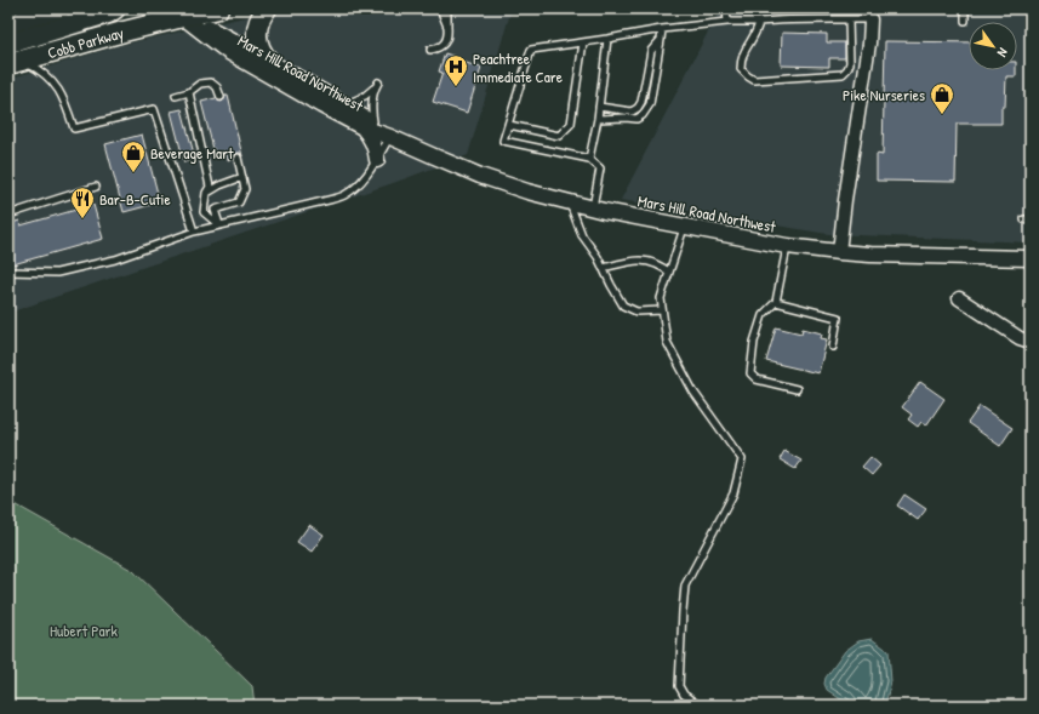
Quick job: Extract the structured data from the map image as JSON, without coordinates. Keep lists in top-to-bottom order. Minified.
{"streets":{"main road":["Cobb Parkway"],"street":["Mars Hill Road Northwest"]},"crossings":[["Cobb Parkway","Mars Hill Road Northwest"]],"parks":["Hubert Park"],"places":{"hospital":["Peachtree Immediate Care"],"shop":["Pike Nurseries","Beverage Mart"],"restaurant":["Bar-B-Cutie"]},"north":"bottom right"}
